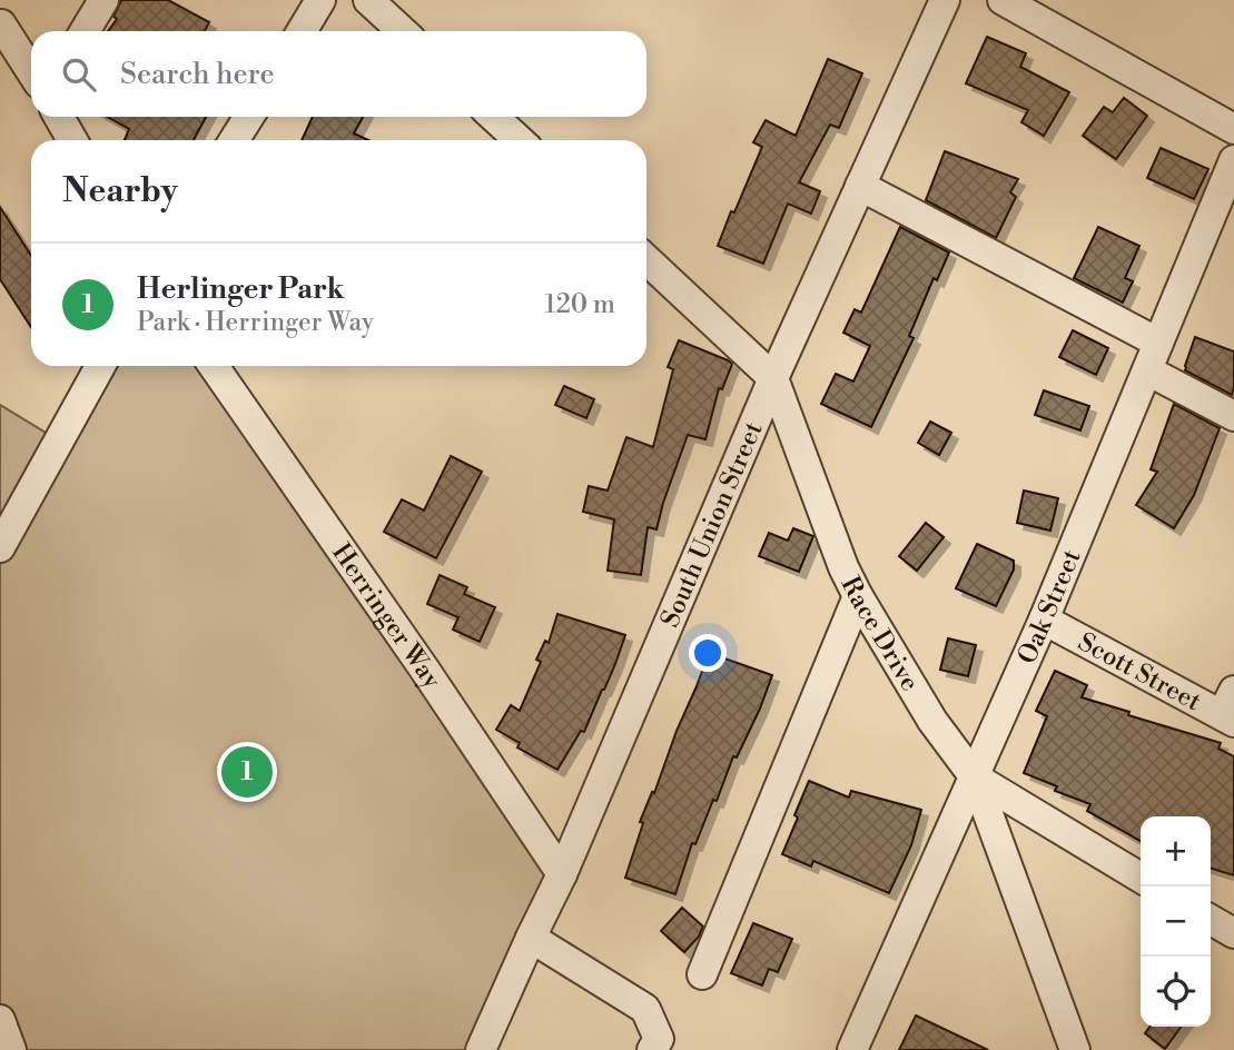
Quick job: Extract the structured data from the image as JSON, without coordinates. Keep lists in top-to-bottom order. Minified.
{"streets":{"street":["South Union Street","Oak Street","Herringer Way","Race Drive","Scott Street"]},"crossings":[["South Union Street","Herringer Way"],["South Union Street","Race Drive"],["Oak Street","Race Drive"],["Oak Street","Scott Street"]],"page":{"search":"Search here","heading":"Nearby","list":[{"mark":"1","name":"Herlinger Park","note":"Park · Herringer Way","value":"120 m"}],"pins":"1","map_buttons":["+","−"]}}
